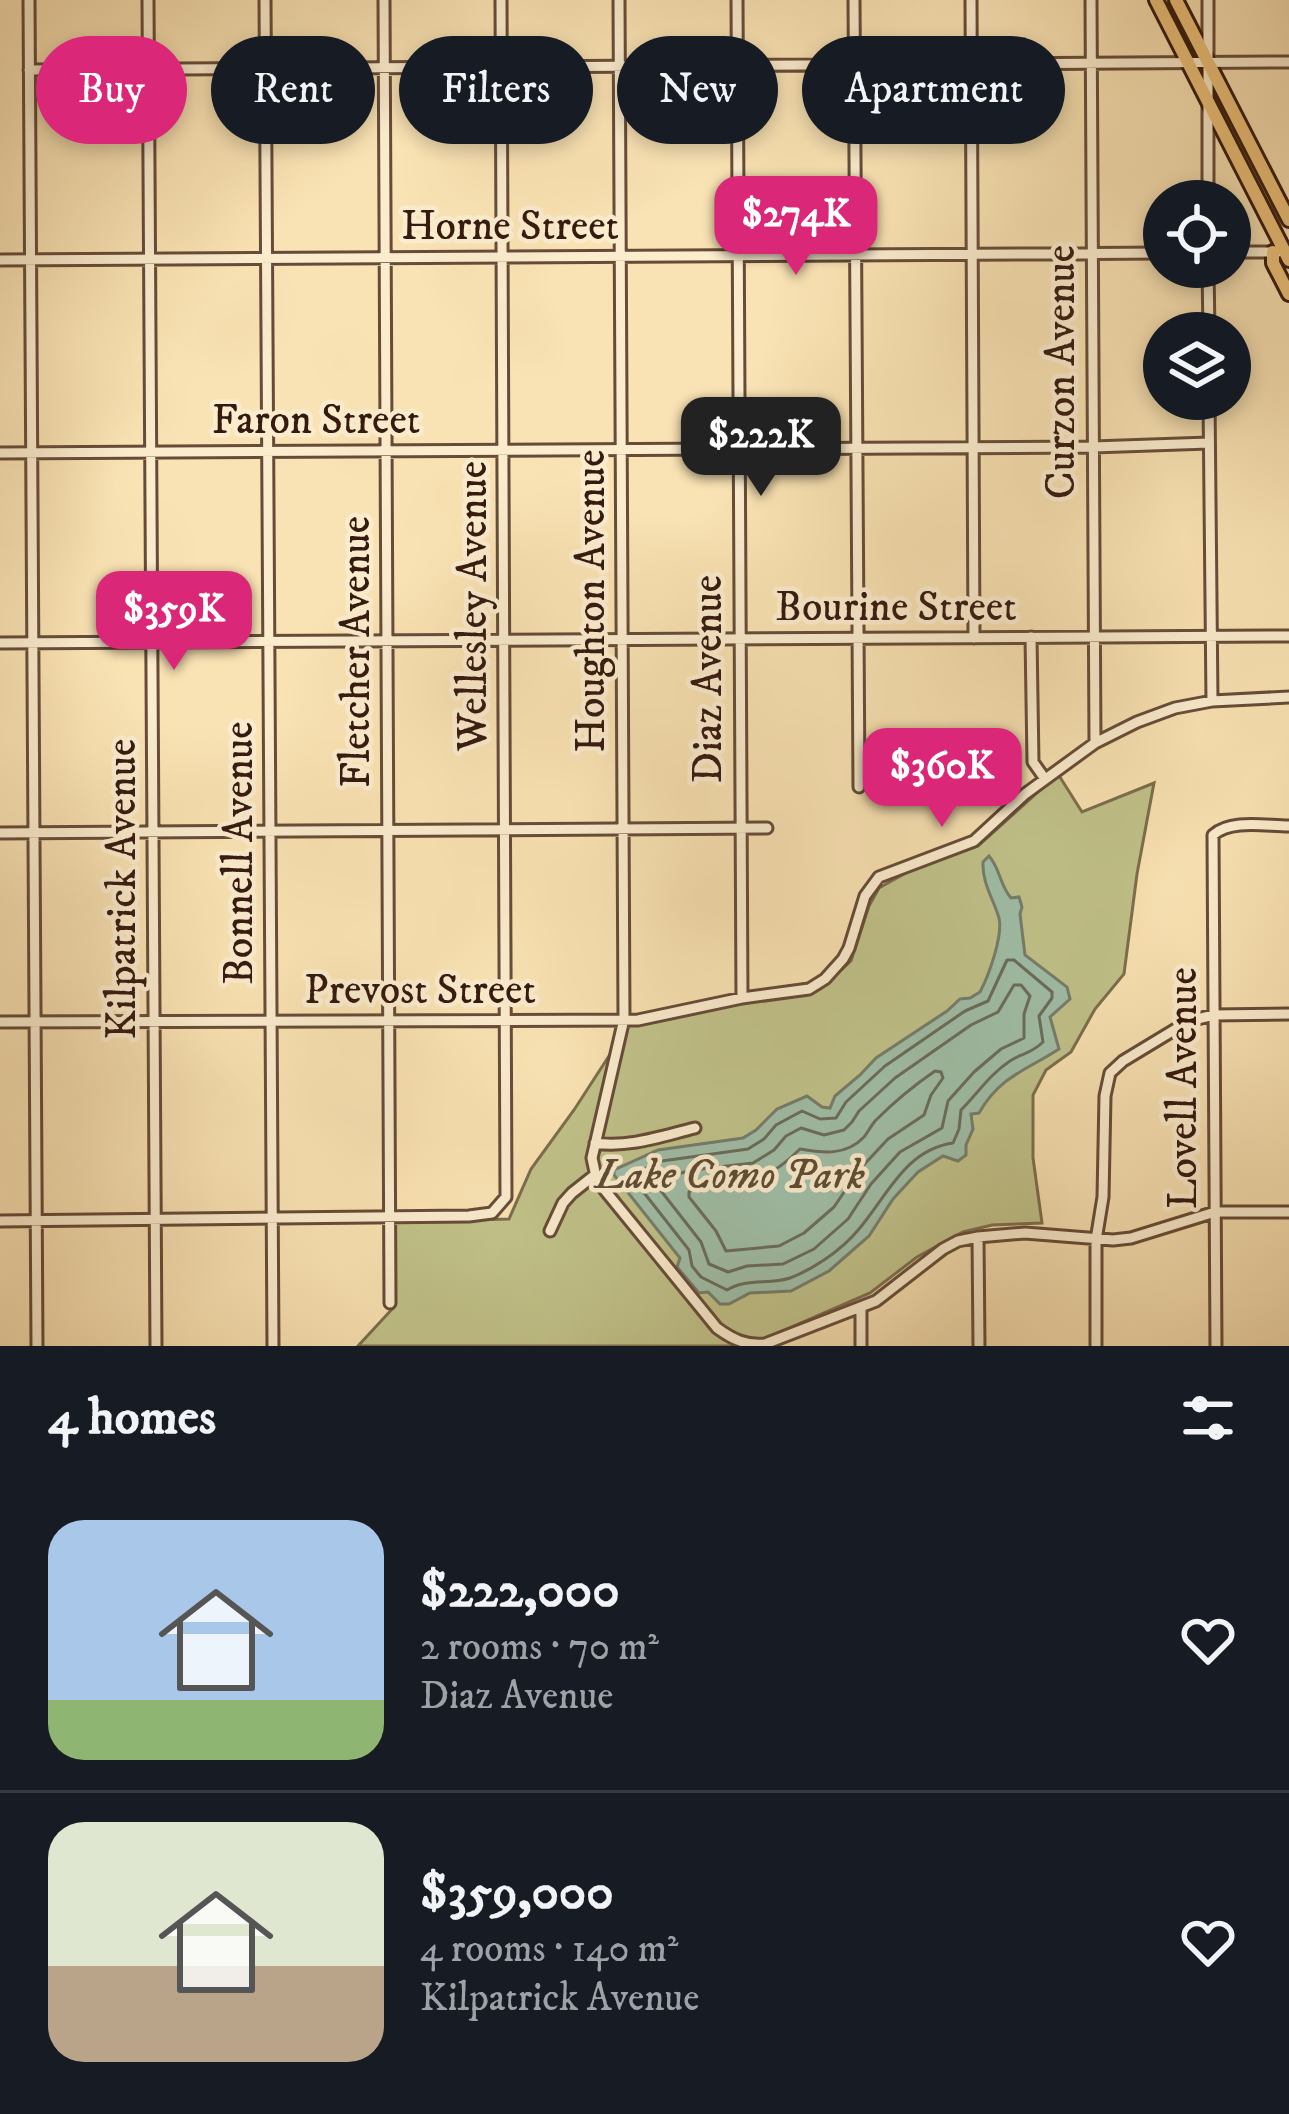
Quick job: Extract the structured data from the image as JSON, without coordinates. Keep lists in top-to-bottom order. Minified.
{"streets":{"street":["Horne Street","Curzon Avenue","Faron Street","Houghton Avenue","Bourine Street","Wellesley Avenue","Fletcher Avenue","Diaz Avenue","Bonnell Avenue","Kilpatrick Avenue","Prevost Street","Lovell Avenue"]},"crossings":[["Horne Street","Curzon Avenue"],["Horne Street","Houghton Avenue"],["Horne Street","Wellesley Avenue"],["Horne Street","Fletcher Avenue"],["Horne Street","Diaz Avenue"],["Horne Street","Bonnell Avenue"],["Horne Street","Kilpatrick Avenue"],["Curzon Avenue","Faron Street"],["Curzon Avenue","Bourine Street"],["Faron Street","Houghton Avenue"],["Faron Street","Wellesley Avenue"],["Faron Street","Fletcher Avenue"],["Faron Street","Diaz Avenue"],["Faron Street","Bonnell Avenue"],["Faron Street","Kilpatrick Avenue"],["Houghton Avenue","Bourine Street"],["Houghton Avenue","Prevost Street"],["Bourine Street","Wellesley Avenue"],["Bourine Street","Fletcher Avenue"],["Bourine Street","Diaz Avenue"],["Bourine Street","Bonnell Avenue"],["Bourine Street","Kilpatrick Avenue"],["Wellesley Avenue","Fletcher Avenue"],["Wellesley Avenue","Prevost Street"],["Fletcher Avenue","Prevost Street"],["Diaz Avenue","Prevost Street"],["Bonnell Avenue","Prevost Street"],["Kilpatrick Avenue","Prevost Street"]],"parks":["Lake Como Park"],"page":{"chip":["Buy","Rent","Filters","New","Apartment"],"price":["$274K","$222K","$359K","$360K"],"heading":"4 homes","list":[{"name":"$222,000","note":"2 rooms · 70 m² · Diaz Avenue"},{"name":"$359,000","note":"4 rooms · 140 m² · Kilpatrick Avenue"}]}}
